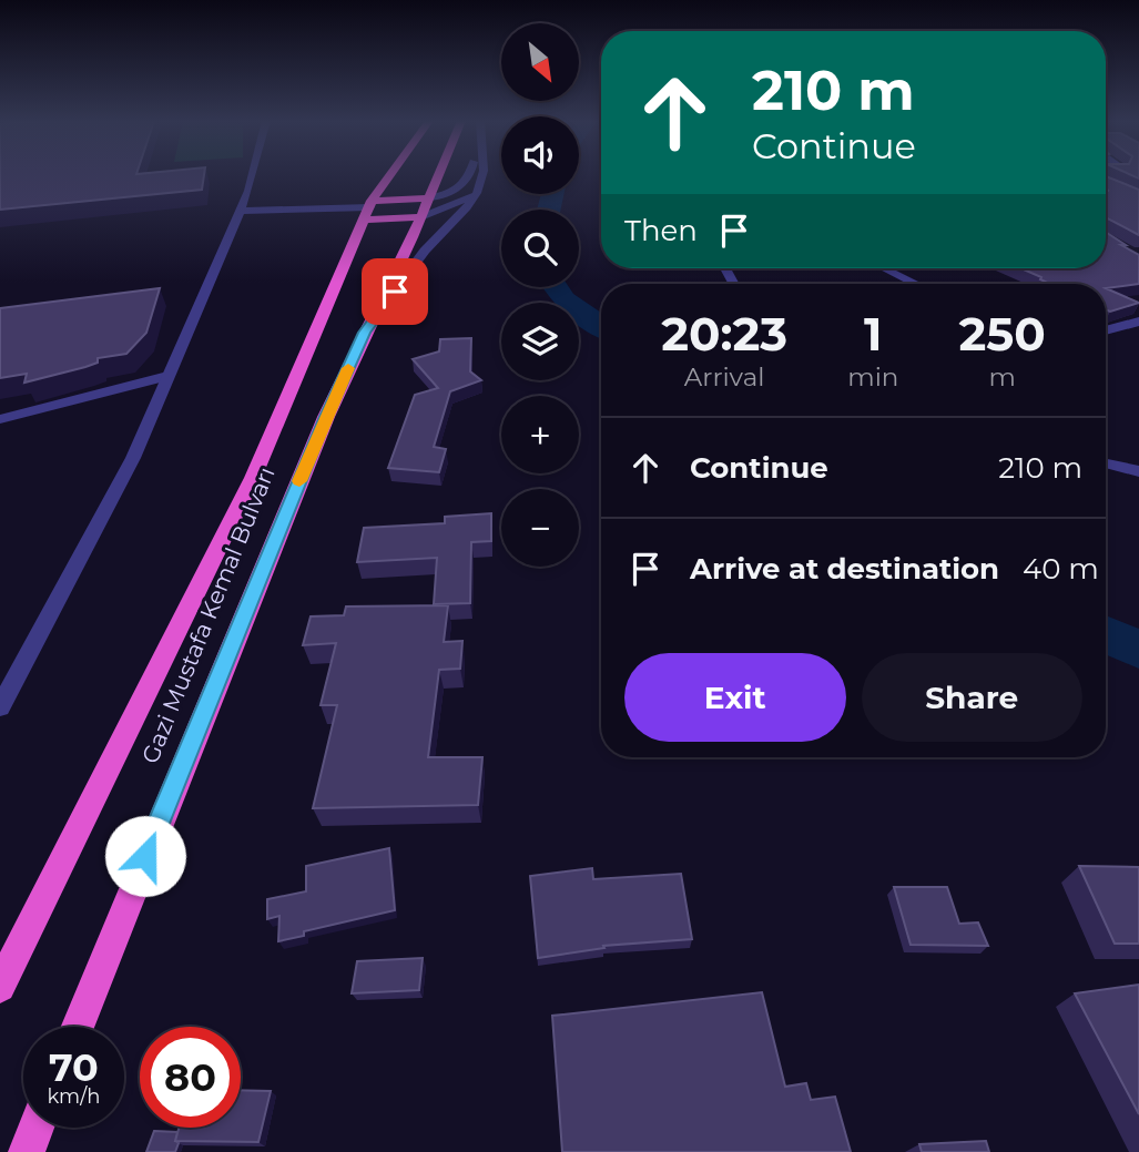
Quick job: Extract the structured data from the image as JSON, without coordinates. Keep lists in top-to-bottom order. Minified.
{"streets":{"highway":["Gazi Mustafa Kemal Bulvarı"]},"north":"bottom right","page":{"map_buttons":["+","−"],"turn":["210 m","Continue"],"then":"Then","eta":["20:23","Arrival","1","min","250","m"],"list":[{"name":"Continue","value":"210 m"},{"name":"Arrive at destination","value":"40 m"}],"buttons":["Exit","Share"],"speed":"70 km/h","limit":"80"}}
